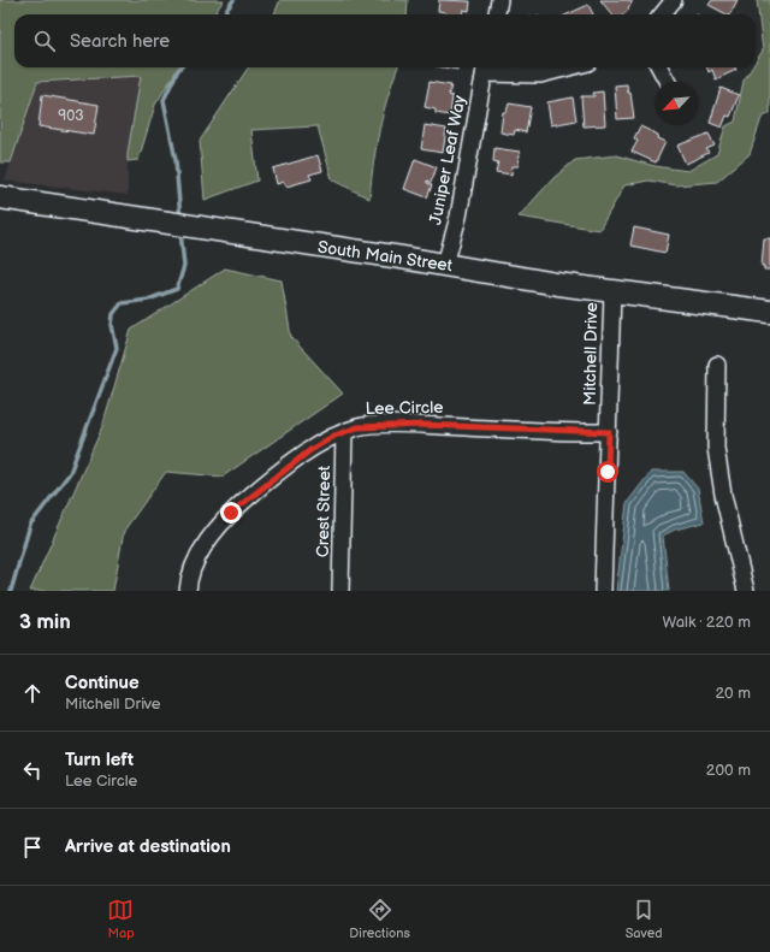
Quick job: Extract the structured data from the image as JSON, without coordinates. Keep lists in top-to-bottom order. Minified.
{"streets":{"main road":["South Main Street"],"street":["Juniper Leaf Way","Mitchell Drive","Lee Circle","Crest Street"]},"crossings":[["Juniper Leaf Way","South Main Street"],["South Main Street","Mitchell Drive"],["Mitchell Drive","Lee Circle"],["Lee Circle","Crest Street"]],"house_numbers":["903"],"north":"bottom left","page":{"search":"Search here","heading":["3 min","Walk · 220 m"],"list":[["Continue","Mitchell Drive","20 m"],["Turn left","Lee Circle","200 m"],"Arrive at destination"],"nav":["Map","Directions","Saved"]}}
